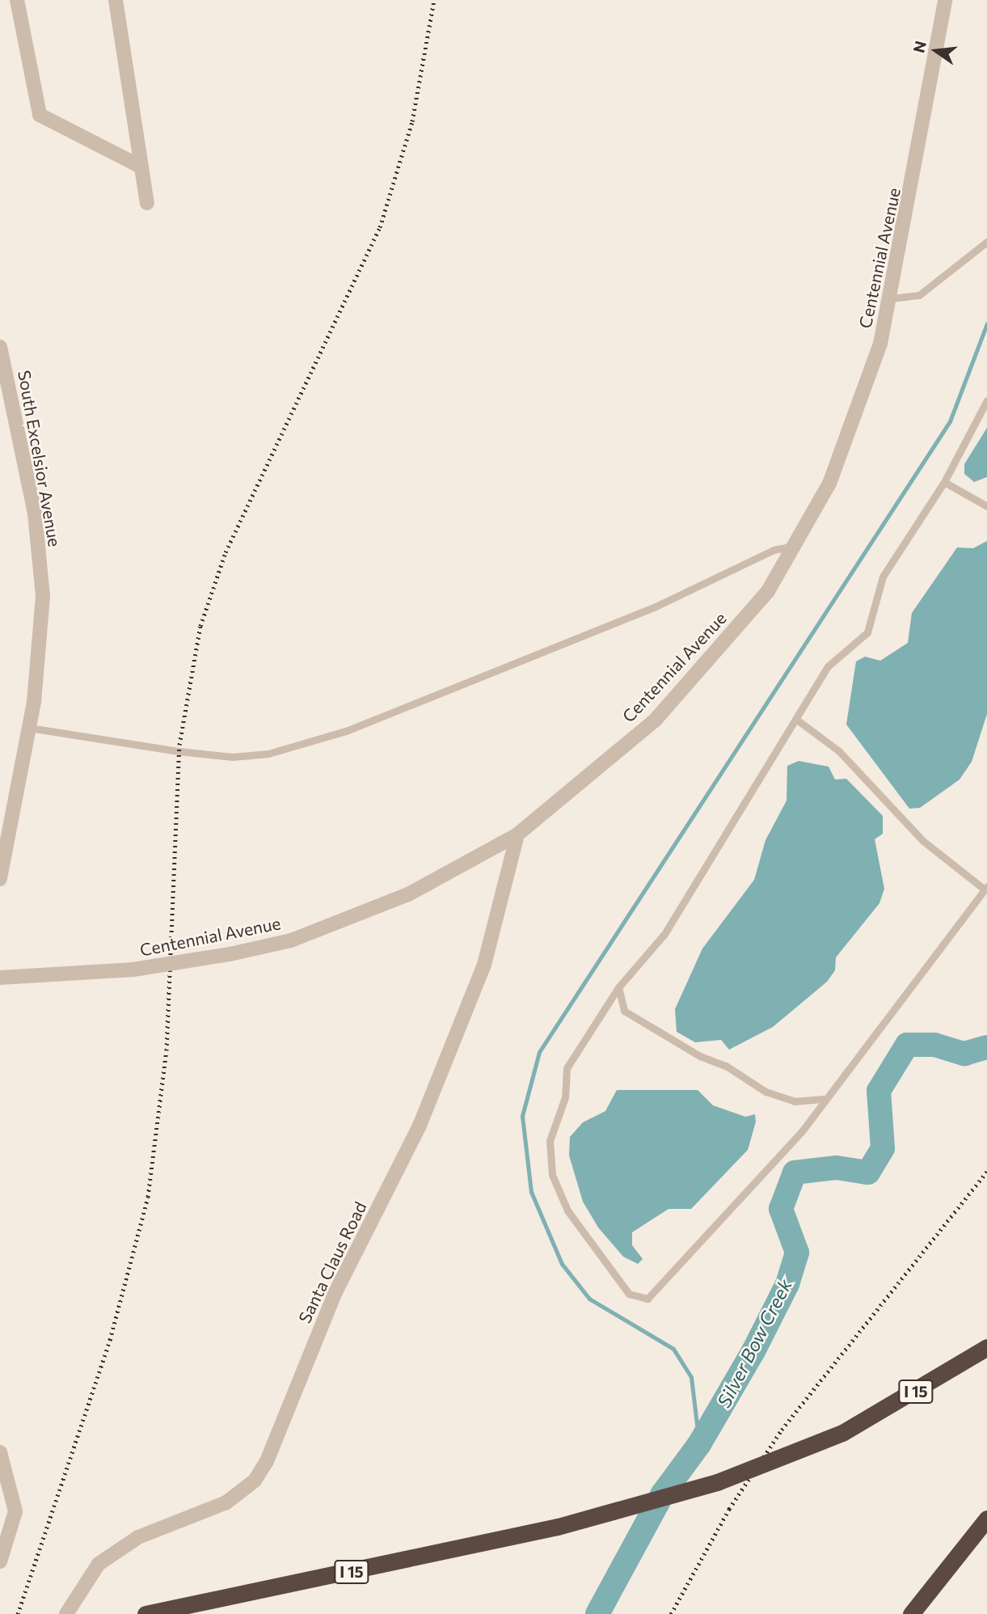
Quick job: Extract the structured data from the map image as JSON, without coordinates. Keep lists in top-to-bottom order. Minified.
{"streets":{"highway":["I 15"],"street":["Centennial Avenue","South Excelsior Avenue","Santa Claus Road"]},"crossings":[["Centennial Avenue","Santa Claus Road"]],"water":["Silver Bow Creek"],"north":"left"}
